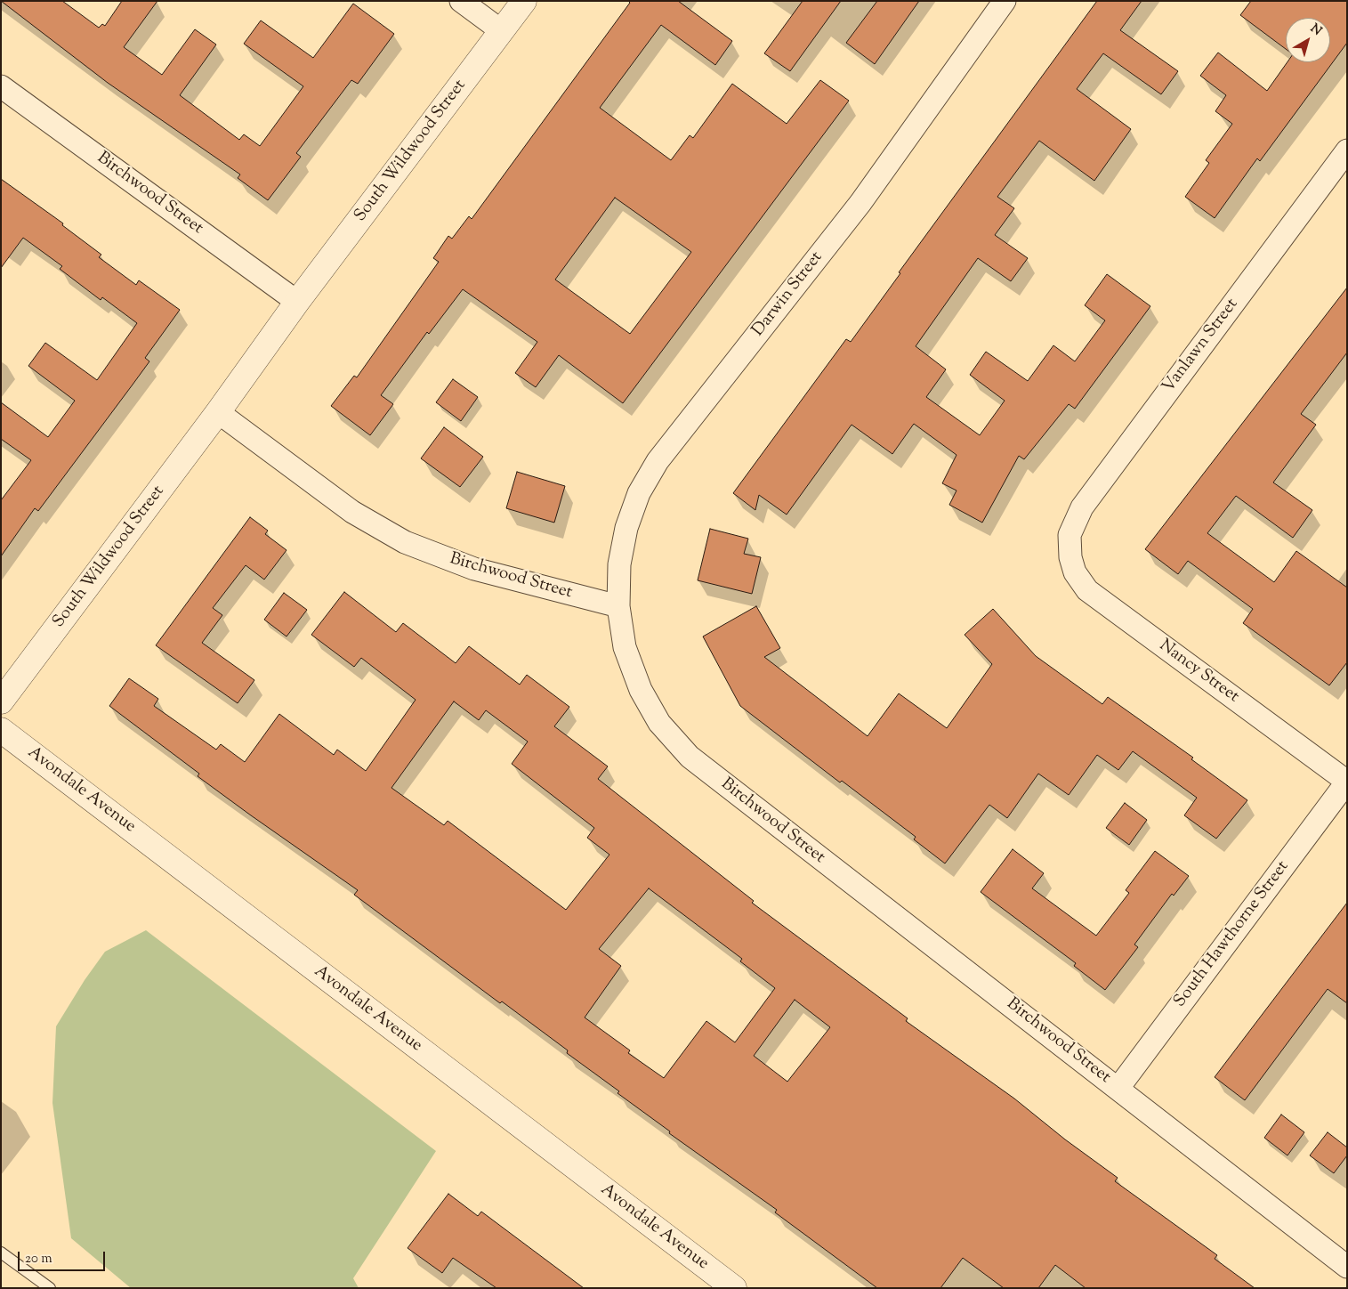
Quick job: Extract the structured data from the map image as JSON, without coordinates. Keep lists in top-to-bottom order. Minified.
{"streets":{"street":["South Wildwood Street","Birchwood Street","Darwin Street","Vanlawn Street","Nancy Street","Avondale Avenue","South Hawthorne Street"]},"crossings":[["South Wildwood Street","Birchwood Street"],["Birchwood Street","Darwin Street"],["Birchwood Street","South Hawthorne Street"],["Vanlawn Street","Nancy Street"],["Nancy Street","South Hawthorne Street"]],"scale_bar":"20 m","north":"top right"}
